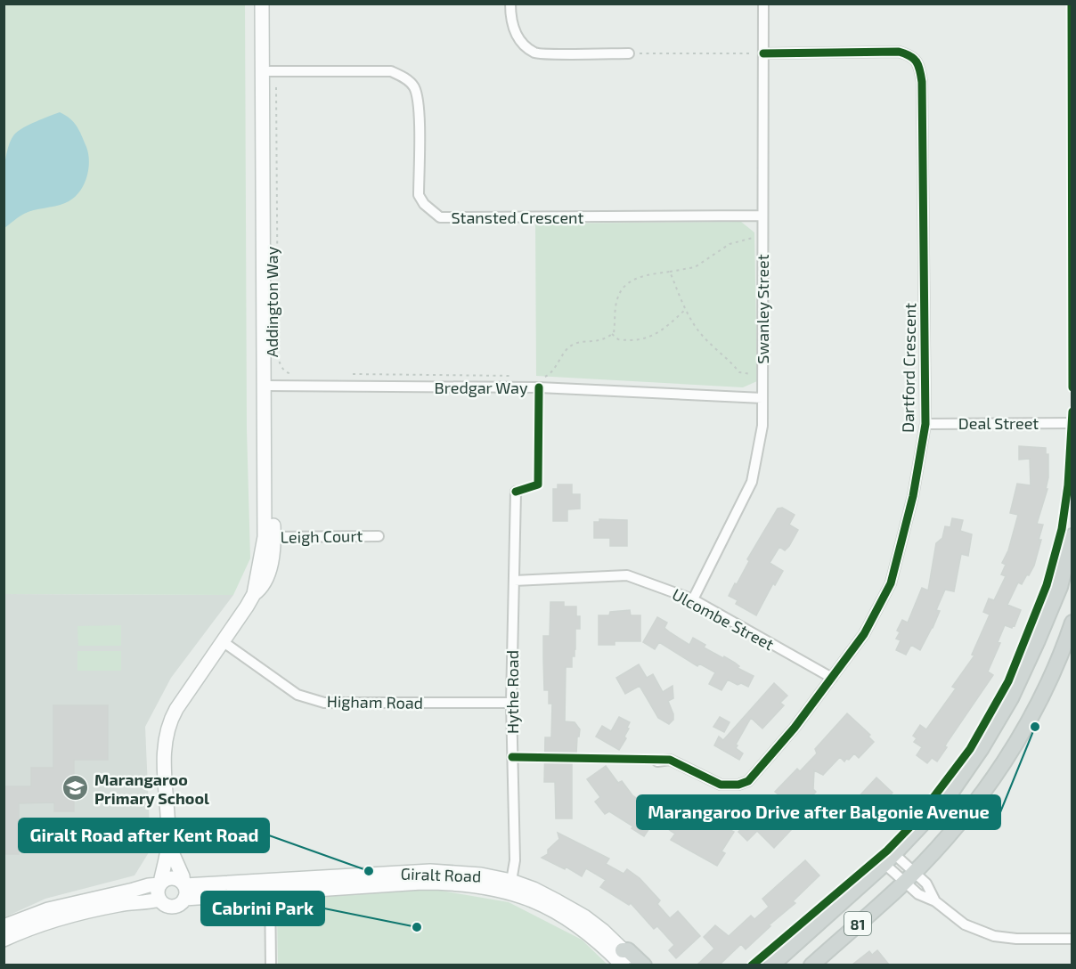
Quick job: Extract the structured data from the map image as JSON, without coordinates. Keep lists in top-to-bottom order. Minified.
{"streets":{"main road":["81"],"street":["Stansted Crescent","Addington Way","Swanley Street","Dartford Crescent","Bredgar Way","Deal Street","Leigh Court","Ulcombe Street","Hythe Road","Higham Road","Giralt Road"]},"crossings":[["Stansted Crescent","Addington Way"],["Stansted Crescent","Swanley Street"],["Addington Way","Bredgar Way"],["Addington Way","Leigh Court"],["Addington Way","Higham Road"],["Addington Way","Giralt Road"],["Swanley Street","Dartford Crescent"],["Swanley Street","Bredgar Way"],["Swanley Street","Ulcombe Street"],["Dartford Crescent","Deal Street"],["Dartford Crescent","Ulcombe Street"],["Ulcombe Street","Hythe Road"],["Hythe Road","Higham Road"],["Hythe Road","Giralt Road"]],"places":{"other":["Marangaroo Drive after Balgonie Avenue","Giralt Road after Kent Road","Cabrini Park"],"school or university":["Marangaroo Primary School"]}}
